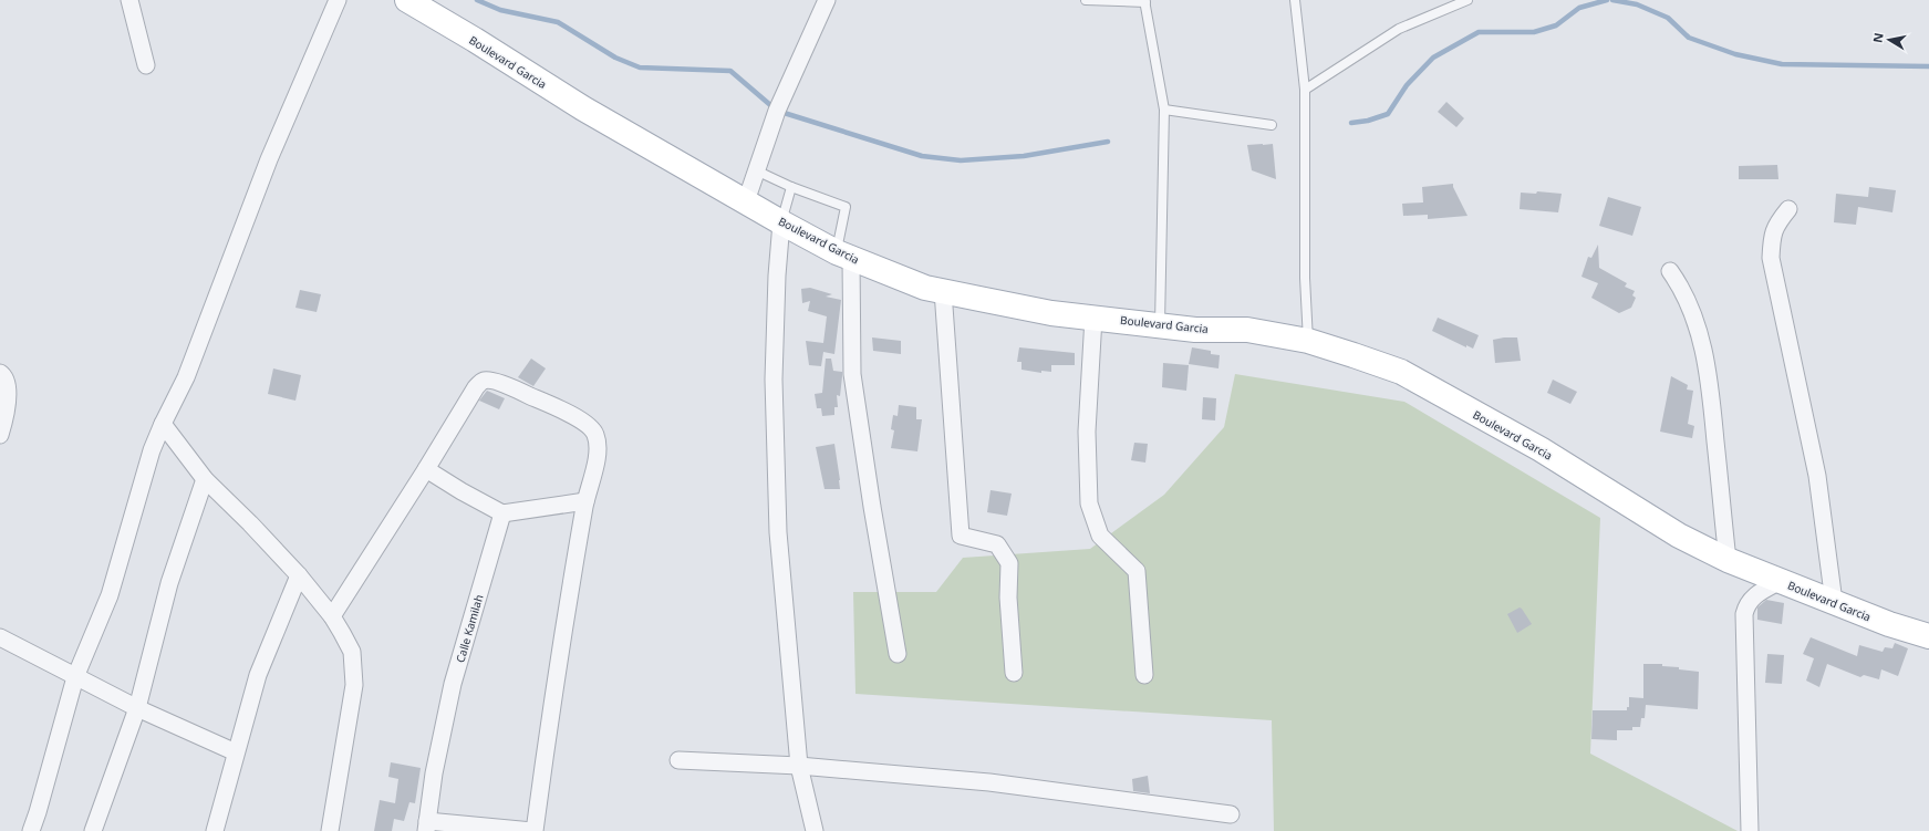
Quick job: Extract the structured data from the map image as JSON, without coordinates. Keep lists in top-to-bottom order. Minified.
{"streets":{"main road":["Boulevard Garcia"],"street":["Calle Kamilah"]},"north":"left"}
